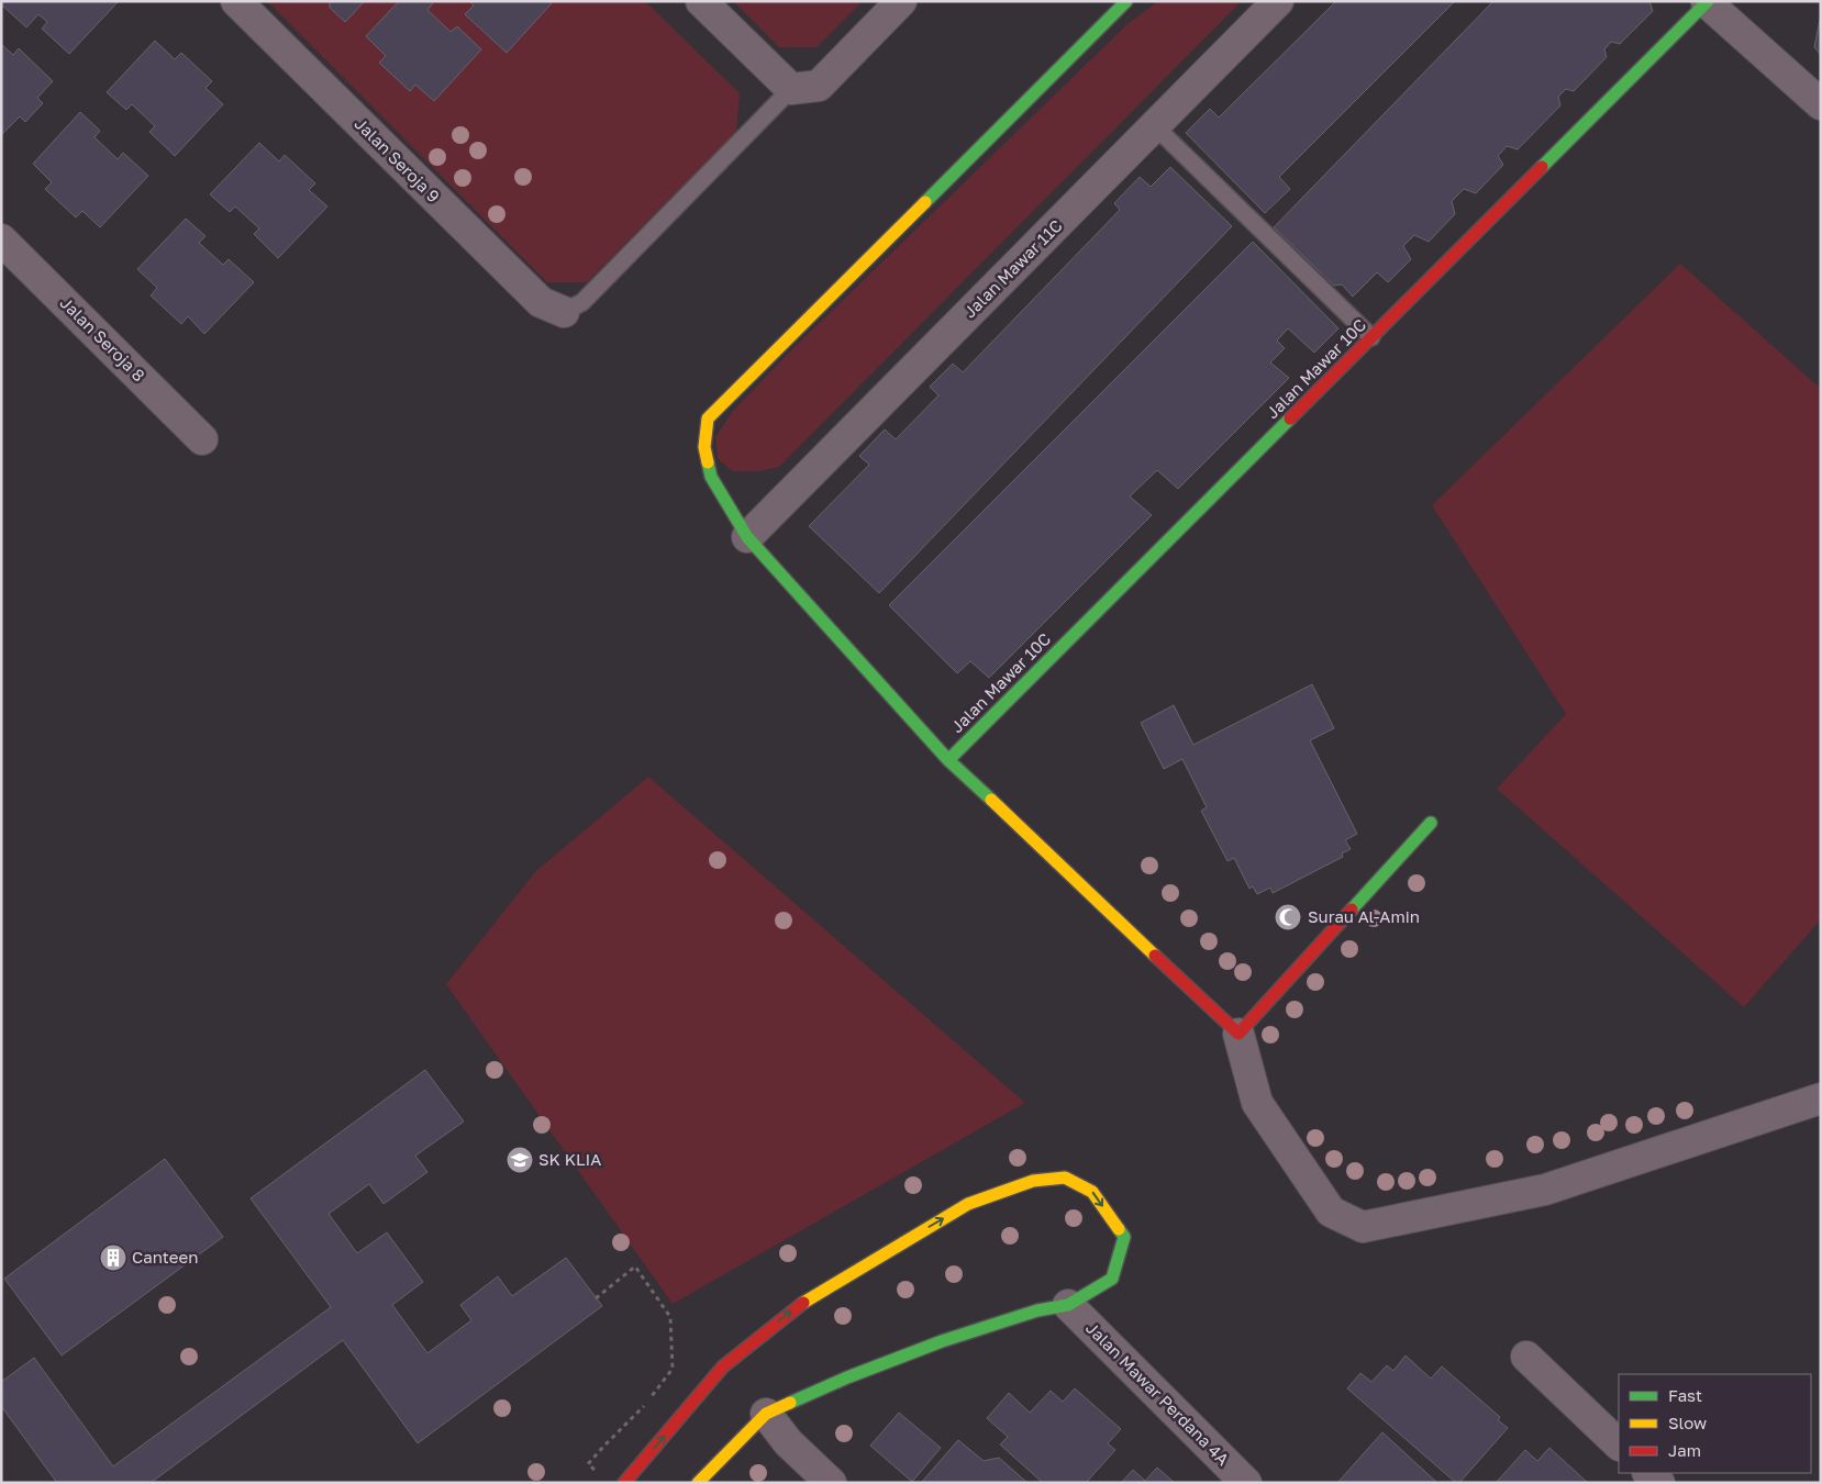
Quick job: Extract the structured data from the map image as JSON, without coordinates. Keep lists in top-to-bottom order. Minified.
{"streets":{"street":["Jalan Seroja 9","Jalan Mawar 11C","Jalan Seroja 8","Jalan Mawar 10C","Jalan Mawar Perdana 4A"]},"places":{"mosque":["Surau Al-Amin"],"school or university":["SK KLIA"],"building":["Canteen"]},"legend":["Fast","Slow","Jam"]}
